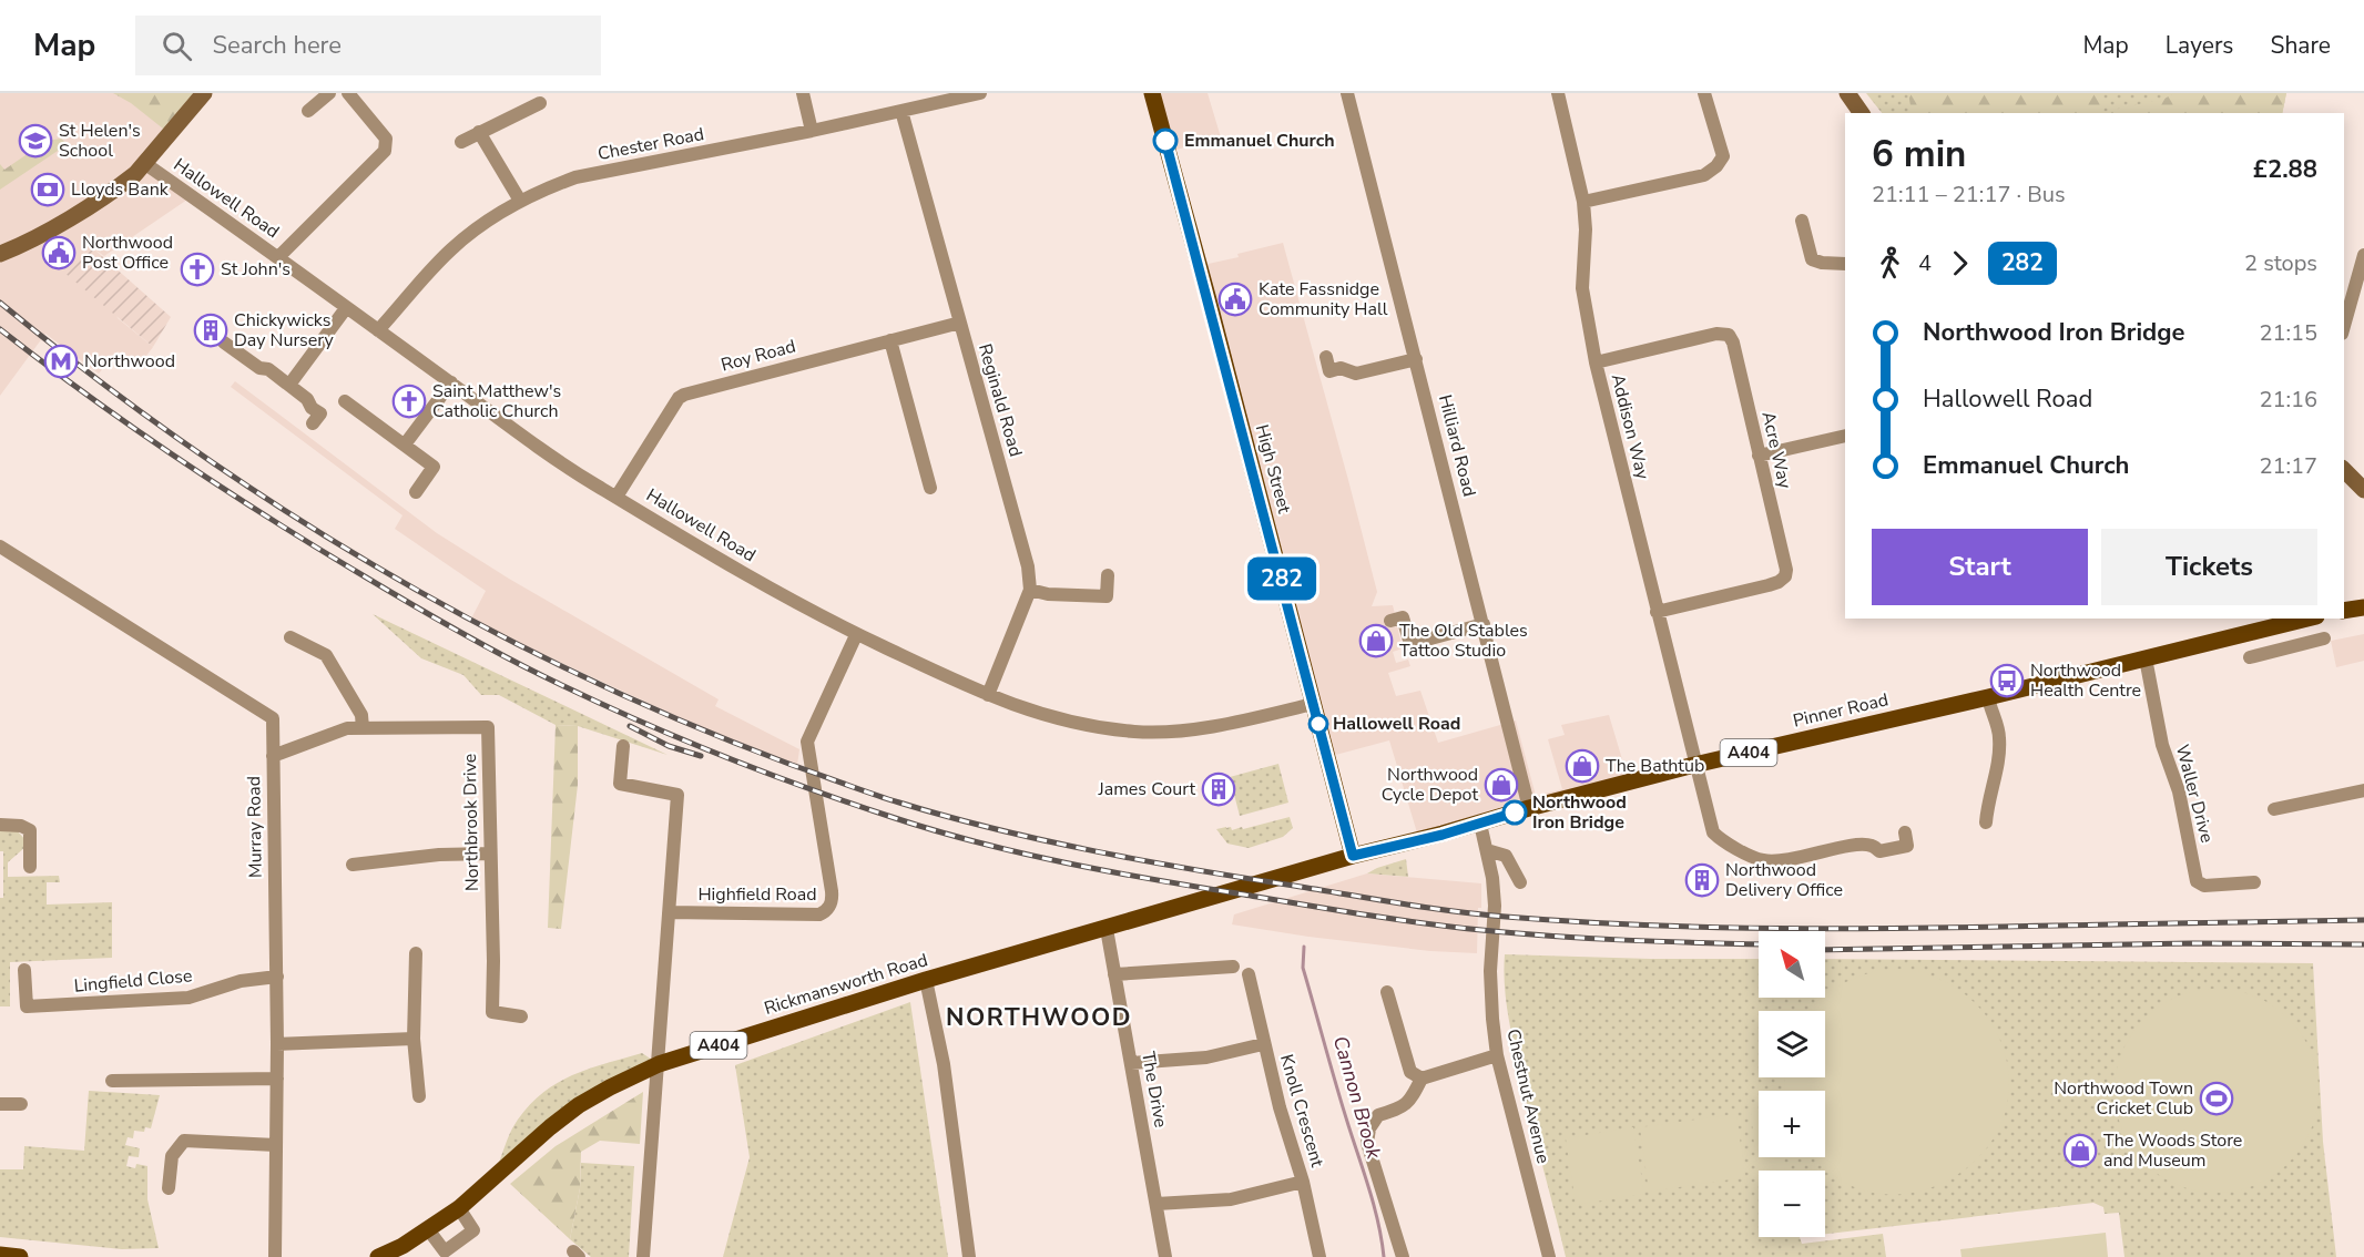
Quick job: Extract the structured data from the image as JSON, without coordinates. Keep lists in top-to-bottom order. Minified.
{"streets":{"main road":["High Street","Pinner Road","A404","Rickmansworth Road"],"street":["Chester Road","Hallowell Road","Roy Road","Reginald Road","Addison Way","Hilliard Road","Acre Way","Waller Drive","Northbrook Drive","Murray Road","Highfield Road","Lingfield Close","The Drive","Chestnut Avenue","Knoll Crescent"]},"crossings":[["Chester Road","Hallowell Road"],["Chester Road","Reginald Road"],["Hallowell Road","Roy Road"],["Hallowell Road","High Street"],["Hallowell Road","Highfield Road"],["Roy Road","Reginald Road"],["Addison Way","Acre Way"],["Addison Way","Pinner Road"],["Hilliard Road","Pinner Road"],["High Street","Pinner Road"],["Pinner Road","Waller Drive"],["Pinner Road","Rickmansworth Road"],["Pinner Road","Chestnut Avenue"],["Murray Road","Lingfield Close"],["Rickmansworth Road","The Drive"]],"districts":["NORTHWOOD"],"water":["Cannon Brook"],"places":{"school or university":["St Helen's School"],"other":["Emmanuel Church","Hallowell Road","Northwood Iron Bridge"],"bank":["Lloyds Bank"],"public building":["Northwood Post Office","Kate Fassnidge Community Hall"],"church":["St John's","Saint Matthew's Catholic Church"],"building":["Chickywicks Day Nursery","James Court","Northwood Delivery Office"],"metro station":["Northwood"],"shop":["The Old Stables Tattoo Studio","The Bathtub","Northwood Cycle Depot","The Woods Store and Museum"],"bus stop":["Northwood Health Centre"],"sports":["Northwood Town Cricket Club"]},"lines":["bus line 282"],"north":"top left","page":{"header":"Map","search":"Search here","nav":["Map","Layers","Share"],"on_map":"282","heading":["6 min","21:11 – 21:17 · Bus","£2.88"],"legs":["4","282","2 stops"],"list":[{"name":"Northwood Iron Bridge","value":"21:15"},{"name":"Hallowell Road","value":"21:16"},{"name":"Emmanuel Church","value":"21:17"}],"buttons":["Start","Tickets"],"map_buttons":["+","−"]}}
